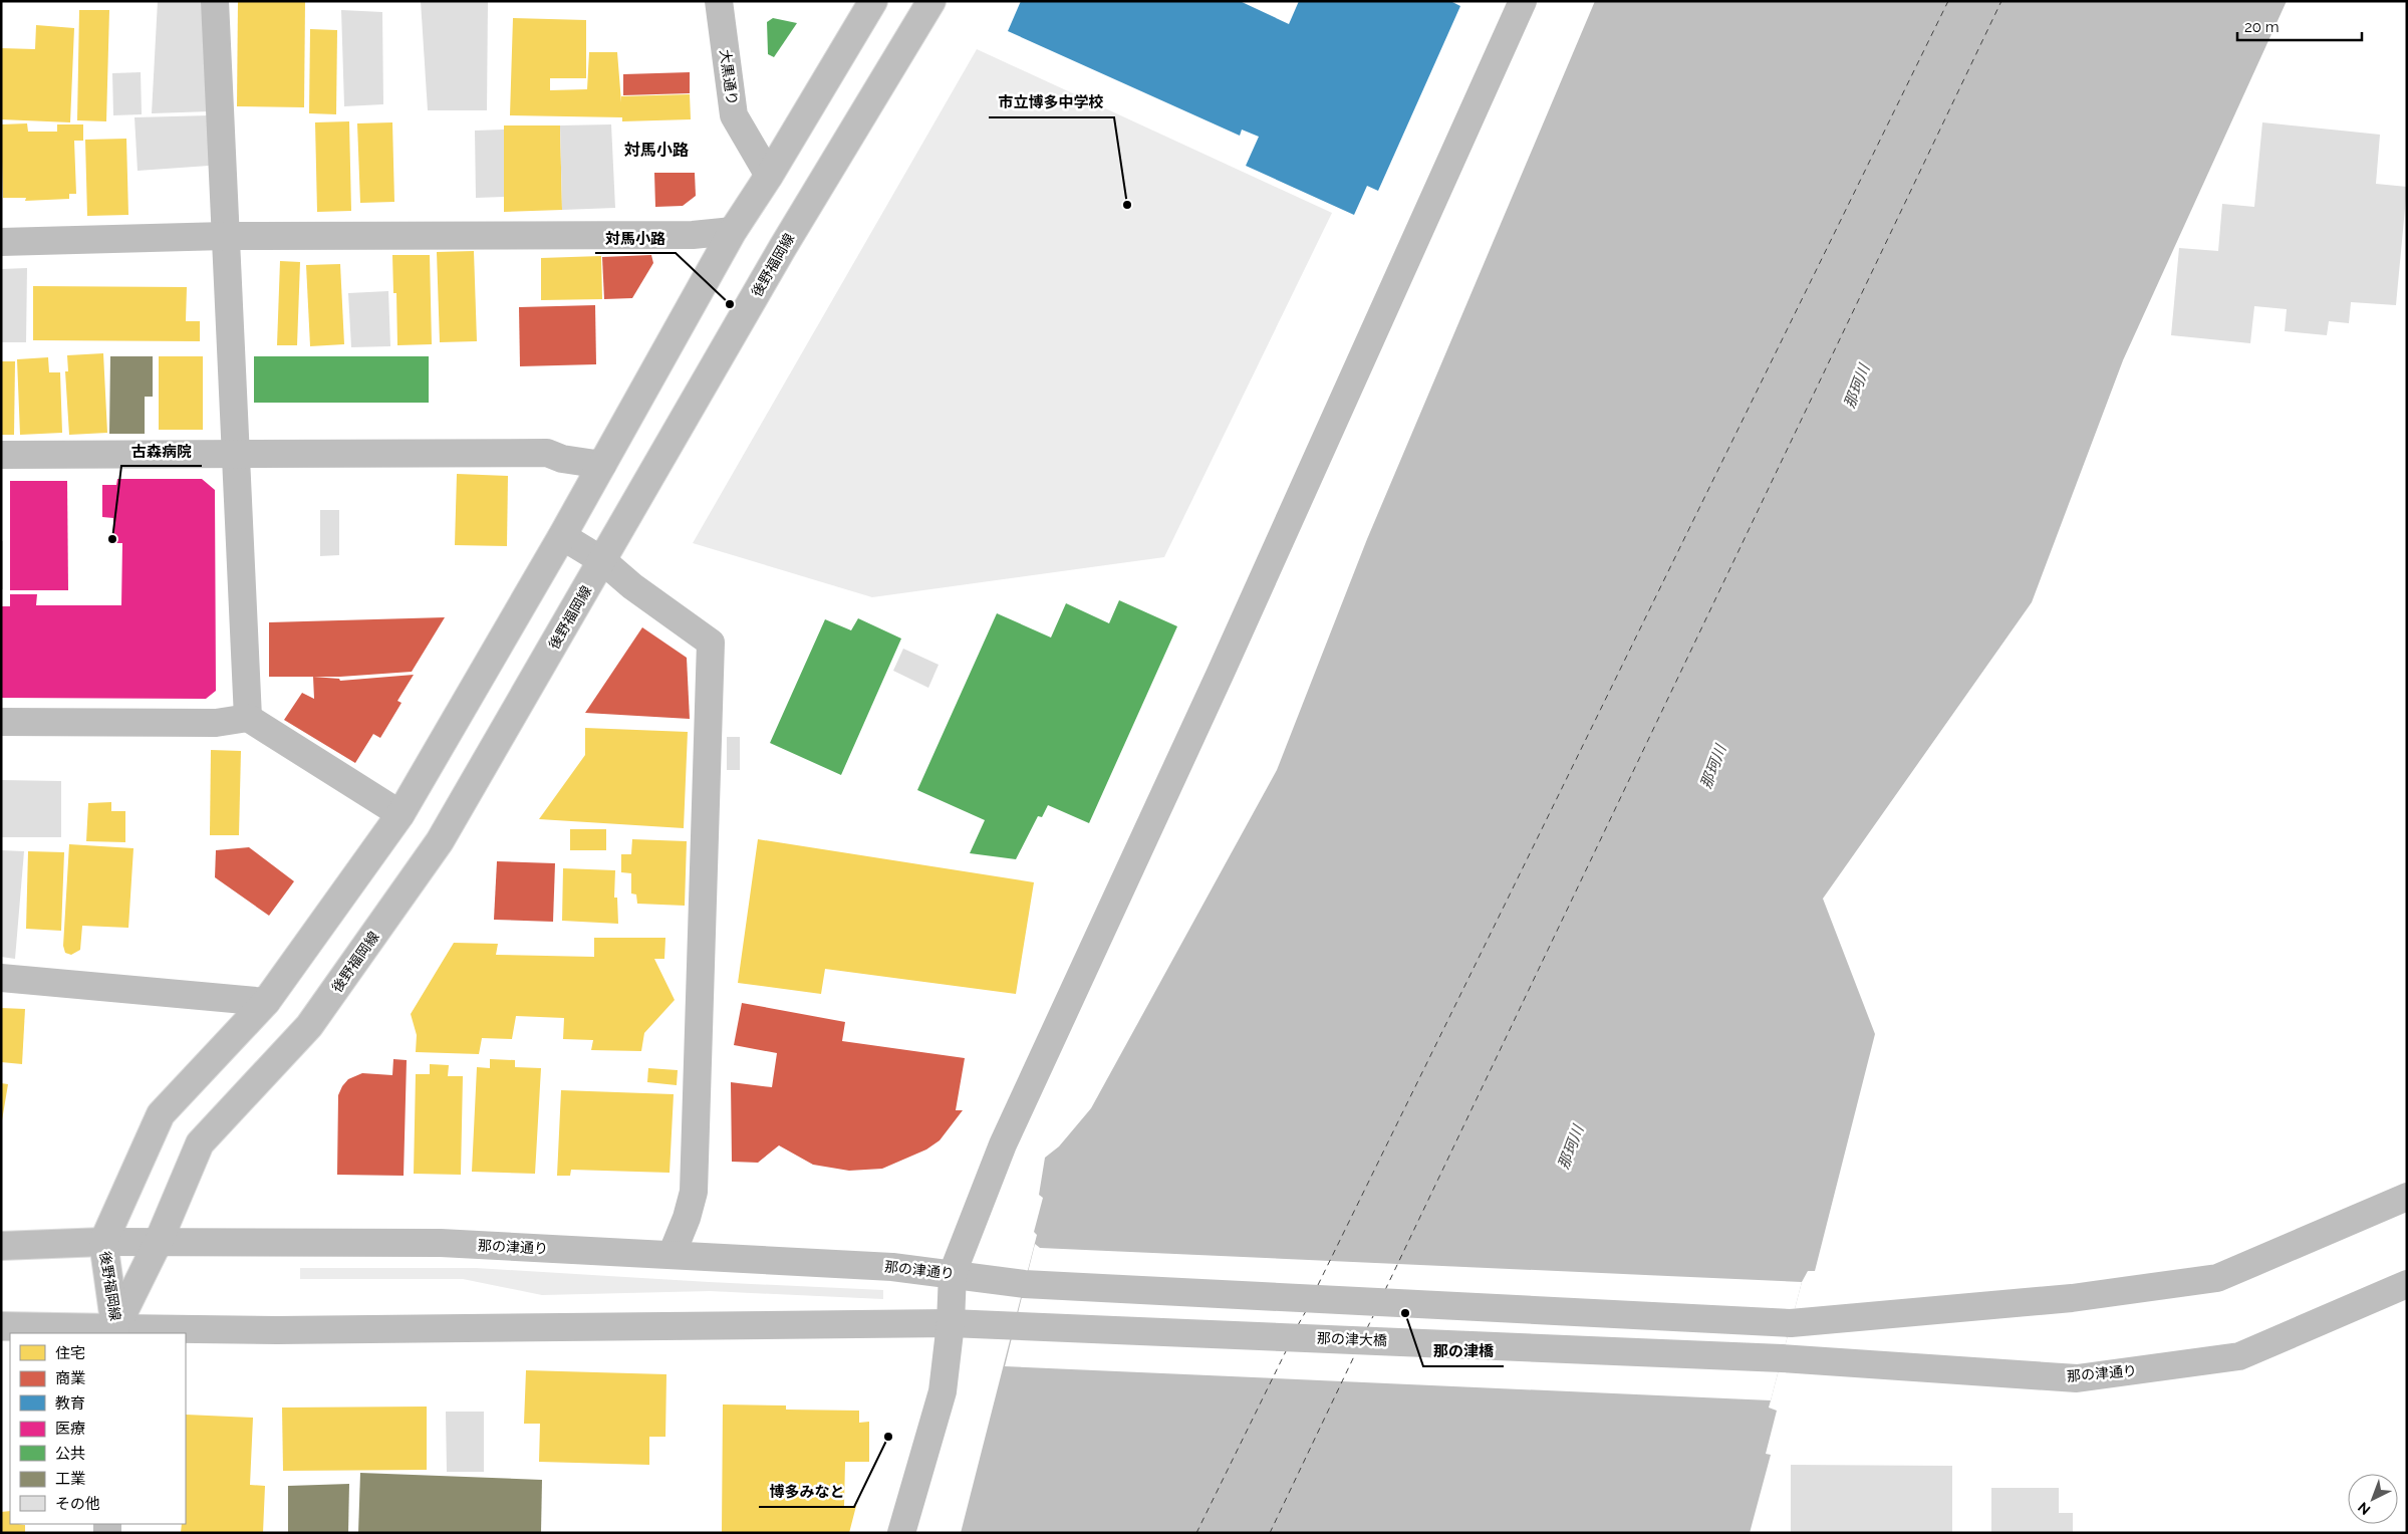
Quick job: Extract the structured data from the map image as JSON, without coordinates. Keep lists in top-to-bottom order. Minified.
{"streets":{"street":["大黒通り","後野福岡線","那の津通り","那の津大橋"]},"crossings":[["大黒通り","後野福岡線"],["後野福岡線","那の津通り"],["那の津通り","那の津大橋"]],"districts":["対馬小路"],"water":["那珂川"],"places":["市立博多中学校","対馬小路","古森病院","那の津橋","博多みなと"],"legend":["住宅","商業","教育","医療","公共","工業","その他"],"scale_bar":"20 m","north":"bottom left"}
